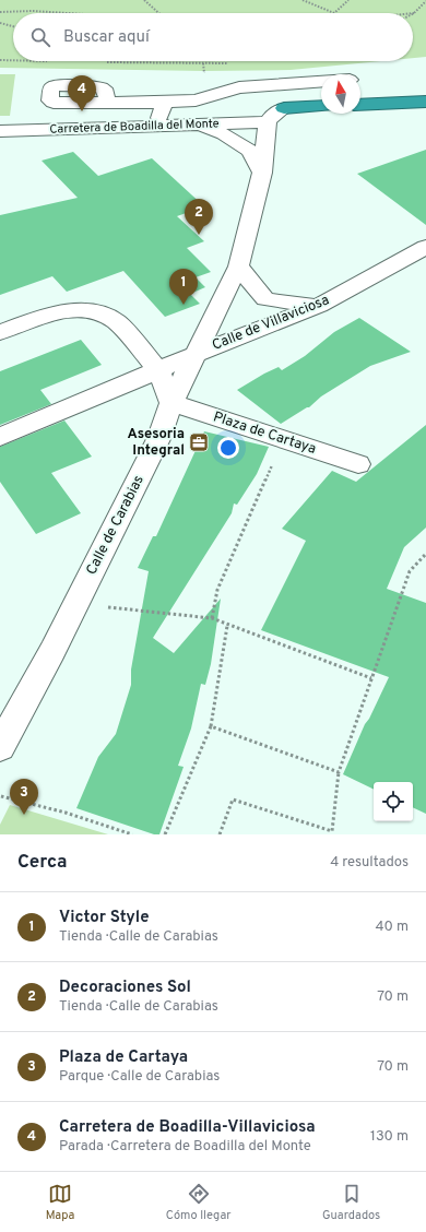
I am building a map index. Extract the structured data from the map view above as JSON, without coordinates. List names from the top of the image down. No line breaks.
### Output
{"streets":{"street":["Carretera de Boadilla del Monte","Calle de Villaviciosa","Plaza de Cartaya","Calle de Carabias"]},"crossings":[["Carretera de Boadilla del Monte","Calle de Carabias"],["Calle de Villaviciosa","Calle de Carabias"],["Plaza de Cartaya","Calle de Carabias"]],"places":{"office":["Asesoria Integral"]},"north":"top","page":{"search":"Buscar aquí","pins":["4","2","1","3"],"heading":["Cerca","4 resultados"],"list":[{"mark":"1","name":"Victor Style","note":"Tienda · Calle de Carabias","value":"40 m"},{"mark":"2","name":"Decoraciones Sol","note":"Tienda · Calle de Carabias","value":"70 m"},{"mark":"3","name":"Plaza de Cartaya","note":"Parque · Calle de Carabias","value":"70 m"},{"mark":"4","name":"Carretera de Boadilla-Villaviciosa","note":"Parada · Carretera de Boadilla del Monte","value":"130 m"}],"nav":["Mapa","Cómo llegar","Guardados"]}}
